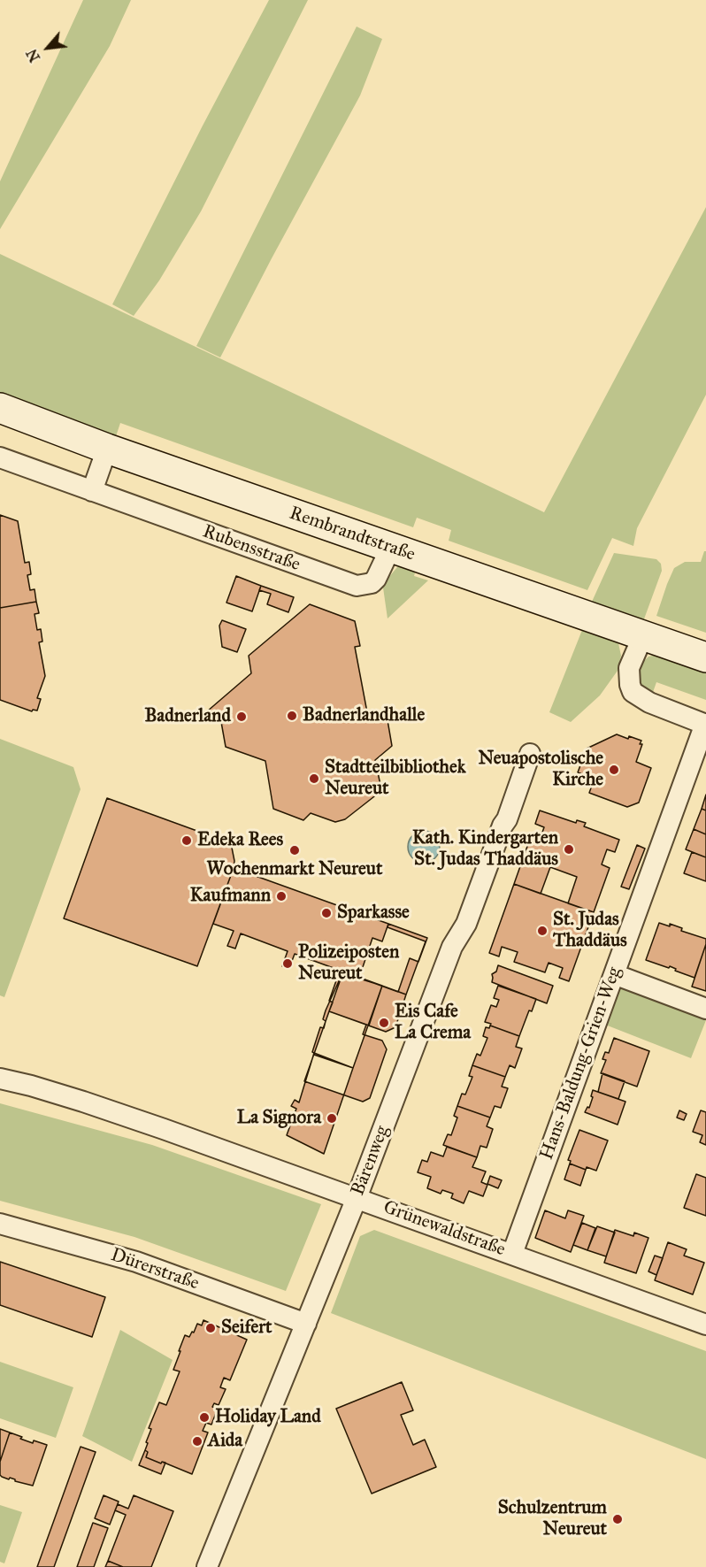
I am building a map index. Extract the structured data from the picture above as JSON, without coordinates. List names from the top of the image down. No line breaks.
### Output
{"streets":{"street":["Rembrandtstraße","Rubensstraße","Hans-Baldung-Grien-Weg","Bärenweg","Grünewaldstraße","Dürerstraße"]},"crossings":[["Rembrandtstraße","Rubensstraße"],["Hans-Baldung-Grien-Weg","Grünewaldstraße"],["Bärenweg","Grünewaldstraße"],["Bärenweg","Dürerstraße"]],"places":["Badnerlandhalle","Badnerland","Neuapostolische Kirche","Stadtteilbibliothek Neureut","Edeka Rees","Kath. Kindergarten St. Judas Thaddäus","Wochenmarkt Neureut","Kaufmann","Sparkasse","St. Judas Thaddäus","Polizeiposten Neureut","Eis Cafe La Crema","La Signora","Seifert","Holiday Land","Aida","Schulzentrum Neureut"],"north":"bottom left"}
